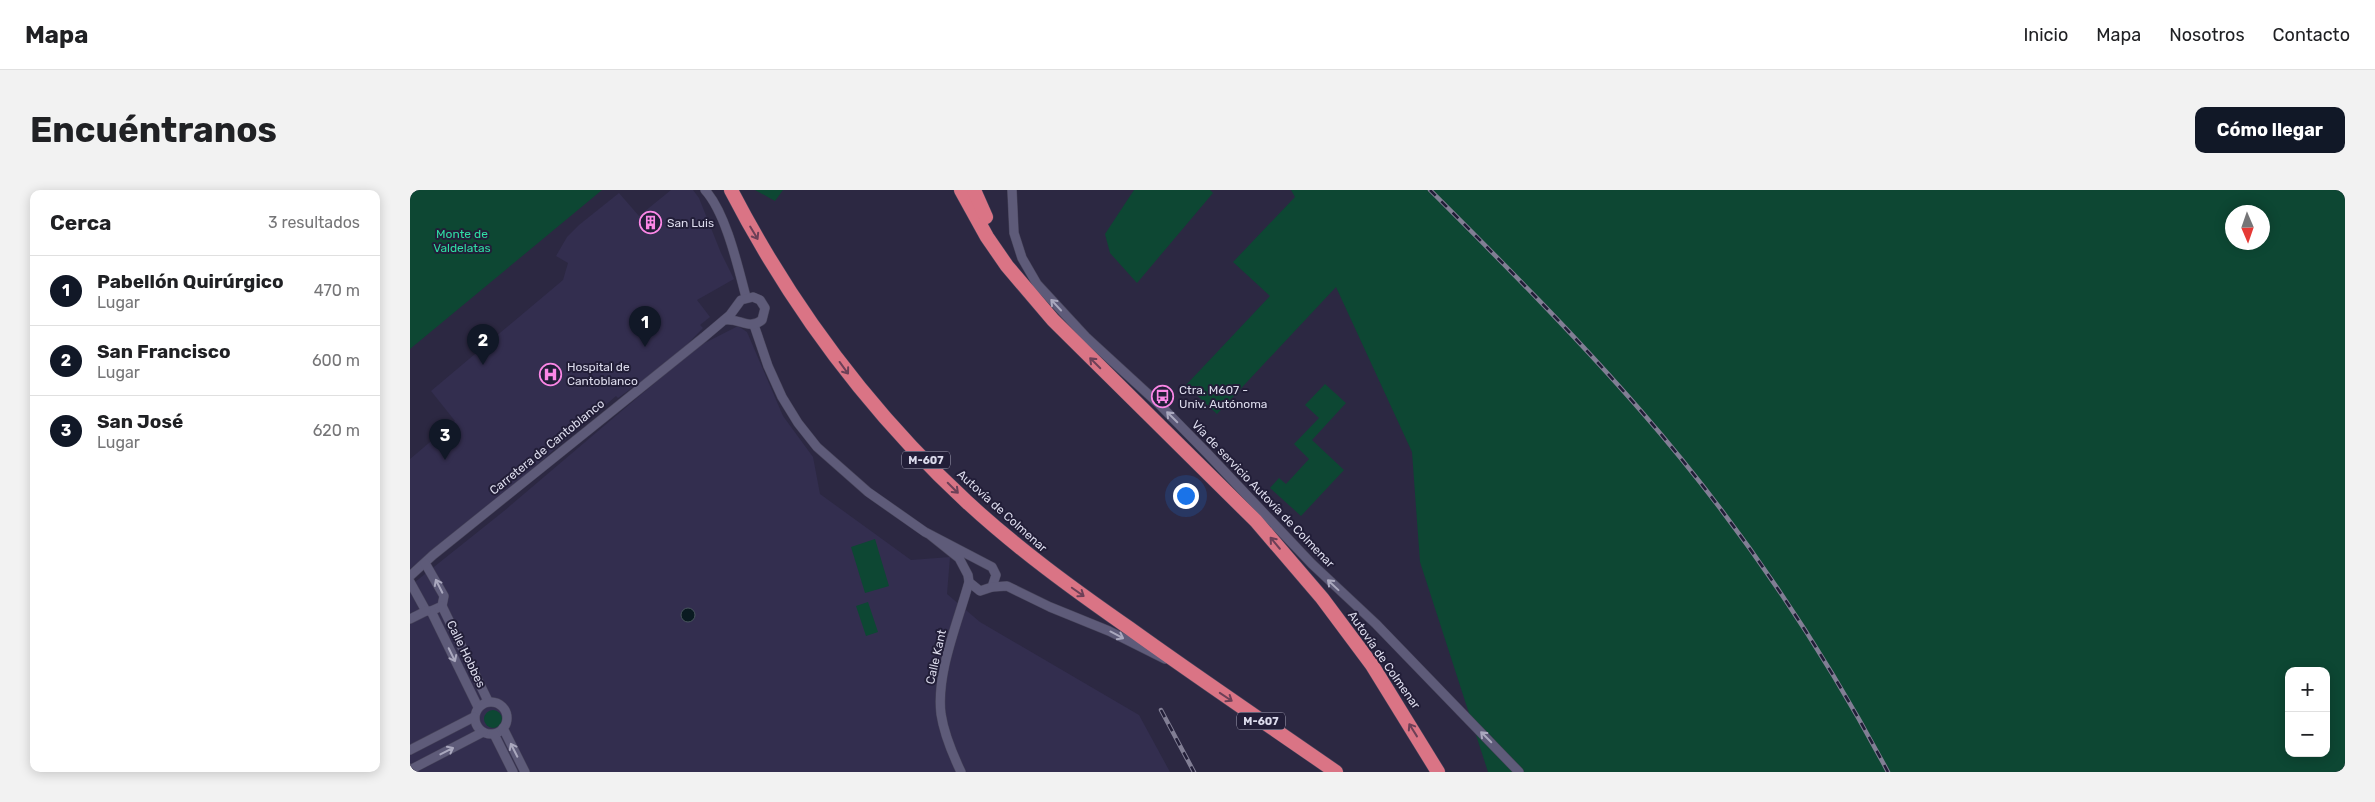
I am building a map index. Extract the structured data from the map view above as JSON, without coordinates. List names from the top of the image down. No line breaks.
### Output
{"streets":{"highway":["M-607","Autovía de Colmenar"],"street":["Carretera de Cantoblanco","Vía de servicio Autovía de Colmenar","Calle Hobbes","Calle Kant"]},"crossings":[["Carretera de Cantoblanco","Calle Hobbes"]],"one_way":["Vía de servicio Autovía de Colmenar"],"parks":["Monte de Valdelatas"],"places":{"building":["San Luis"],"hospital":["Hospital de Cantoblanco"],"bus stop":["Ctra. M607 - Univ. Autónoma"]},"north":"bottom","page":{"header":"Mapa","nav":["Inicio","Mapa","Nosotros","Contacto"],"buttons":"Cómo llegar","title":"Encuéntranos","heading":["Cerca","3 resultados"],"list":[{"mark":"1","name":"Pabellón Quirúrgico","note":"Lugar","value":"470 m"},{"mark":"2","name":"San Francisco","note":"Lugar","value":"600 m"},{"mark":"3","name":"San José","note":"Lugar","value":"620 m"}],"pins":["1","2","3"],"map_buttons":["+","−"]}}
